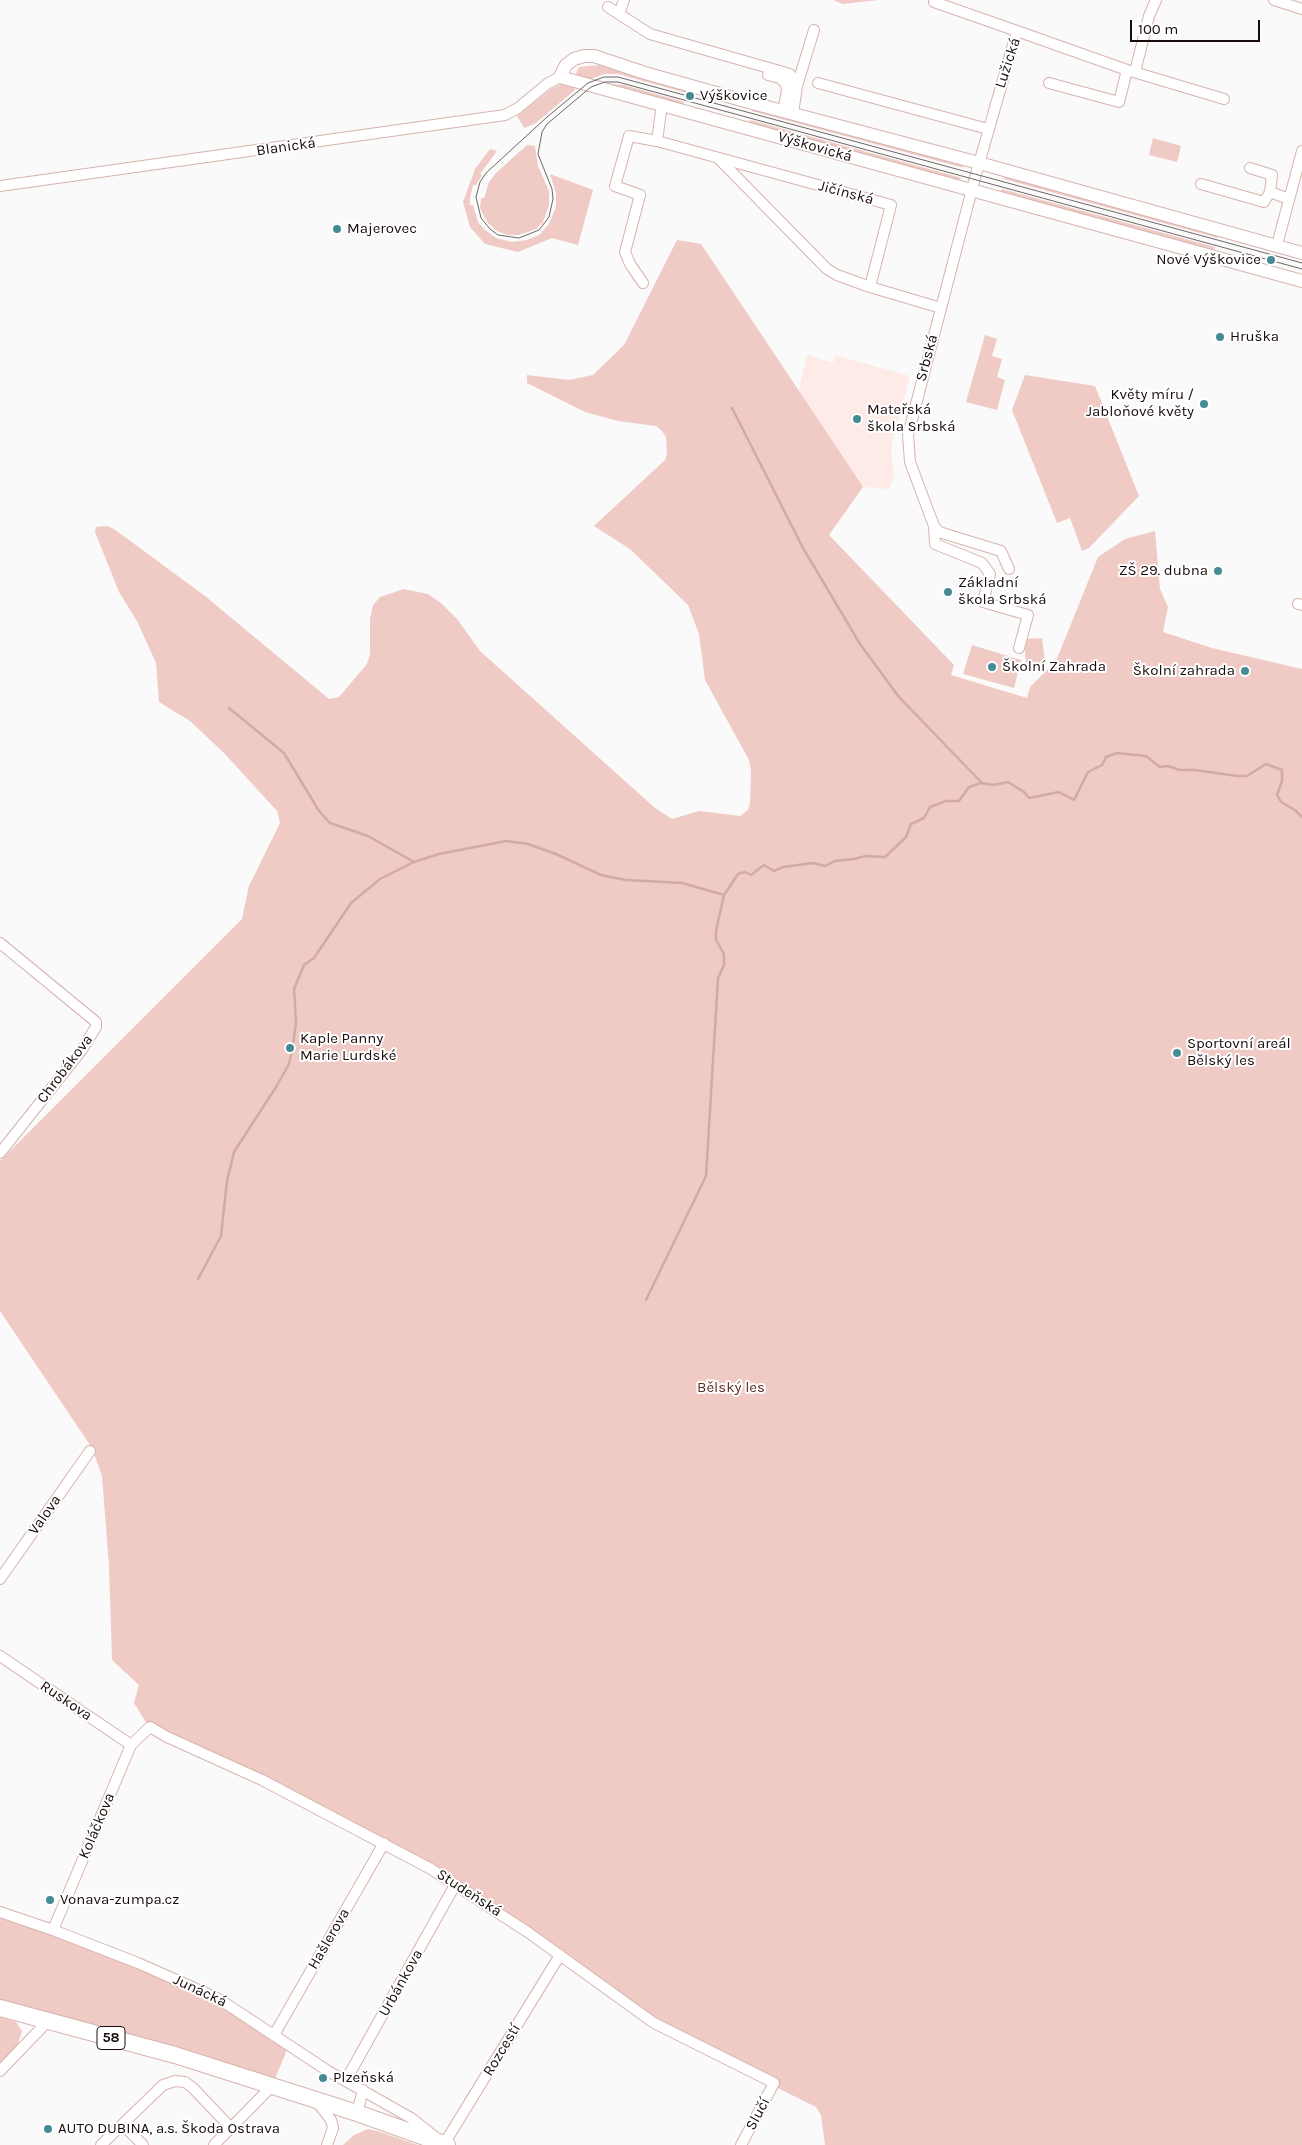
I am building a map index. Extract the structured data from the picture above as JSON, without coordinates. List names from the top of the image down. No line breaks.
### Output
{"streets":{"main road":["58"],"street":["Lužická","Blanická","Výškovická","Jičínská","Srbská","Chrobákova","Valova","Ruskova","Koláčkova","Studeňská","Hašlerova","Urbánkova","Junácká","Rozcestí","Slučí"]},"crossings":[["Lužická","Výškovická"],["Lužická","Srbská"],["Blanická","Výškovická"],["Výškovická","Srbská"],["Jičínská","Srbská"],["Ruskova","Koláčkova"],["Koláčkova","Studeňská"],["Koláčkova","Junácká"],["Studeňská","Hašlerova"],["Studeňská","Urbánkova"],["Studeňská","Rozcestí"],["Studeňská","Slučí"],["Hašlerova","Junácká"],["Urbánkova","Junácká"],["Junácká","58"],["Junácká","Rozcestí"],["58","Rozcestí"]],"parks":["Bělský les"],"places":["Výškovice","Majerovec","Nové Výškovice","Hruška","Květy míru / Jabloňové květy","Mateřská škola Srbská","ZŠ 29. dubna","Základní škola Srbská","Školní Zahrada","Školní zahrada","Kaple Panny Marie Lurdské","Sportovní areál Bělský les","Vonava-zumpa.cz","Plzeňská","AUTO DUBINA, a.s. Škoda Ostrava"],"scale_bar":"100 m"}
